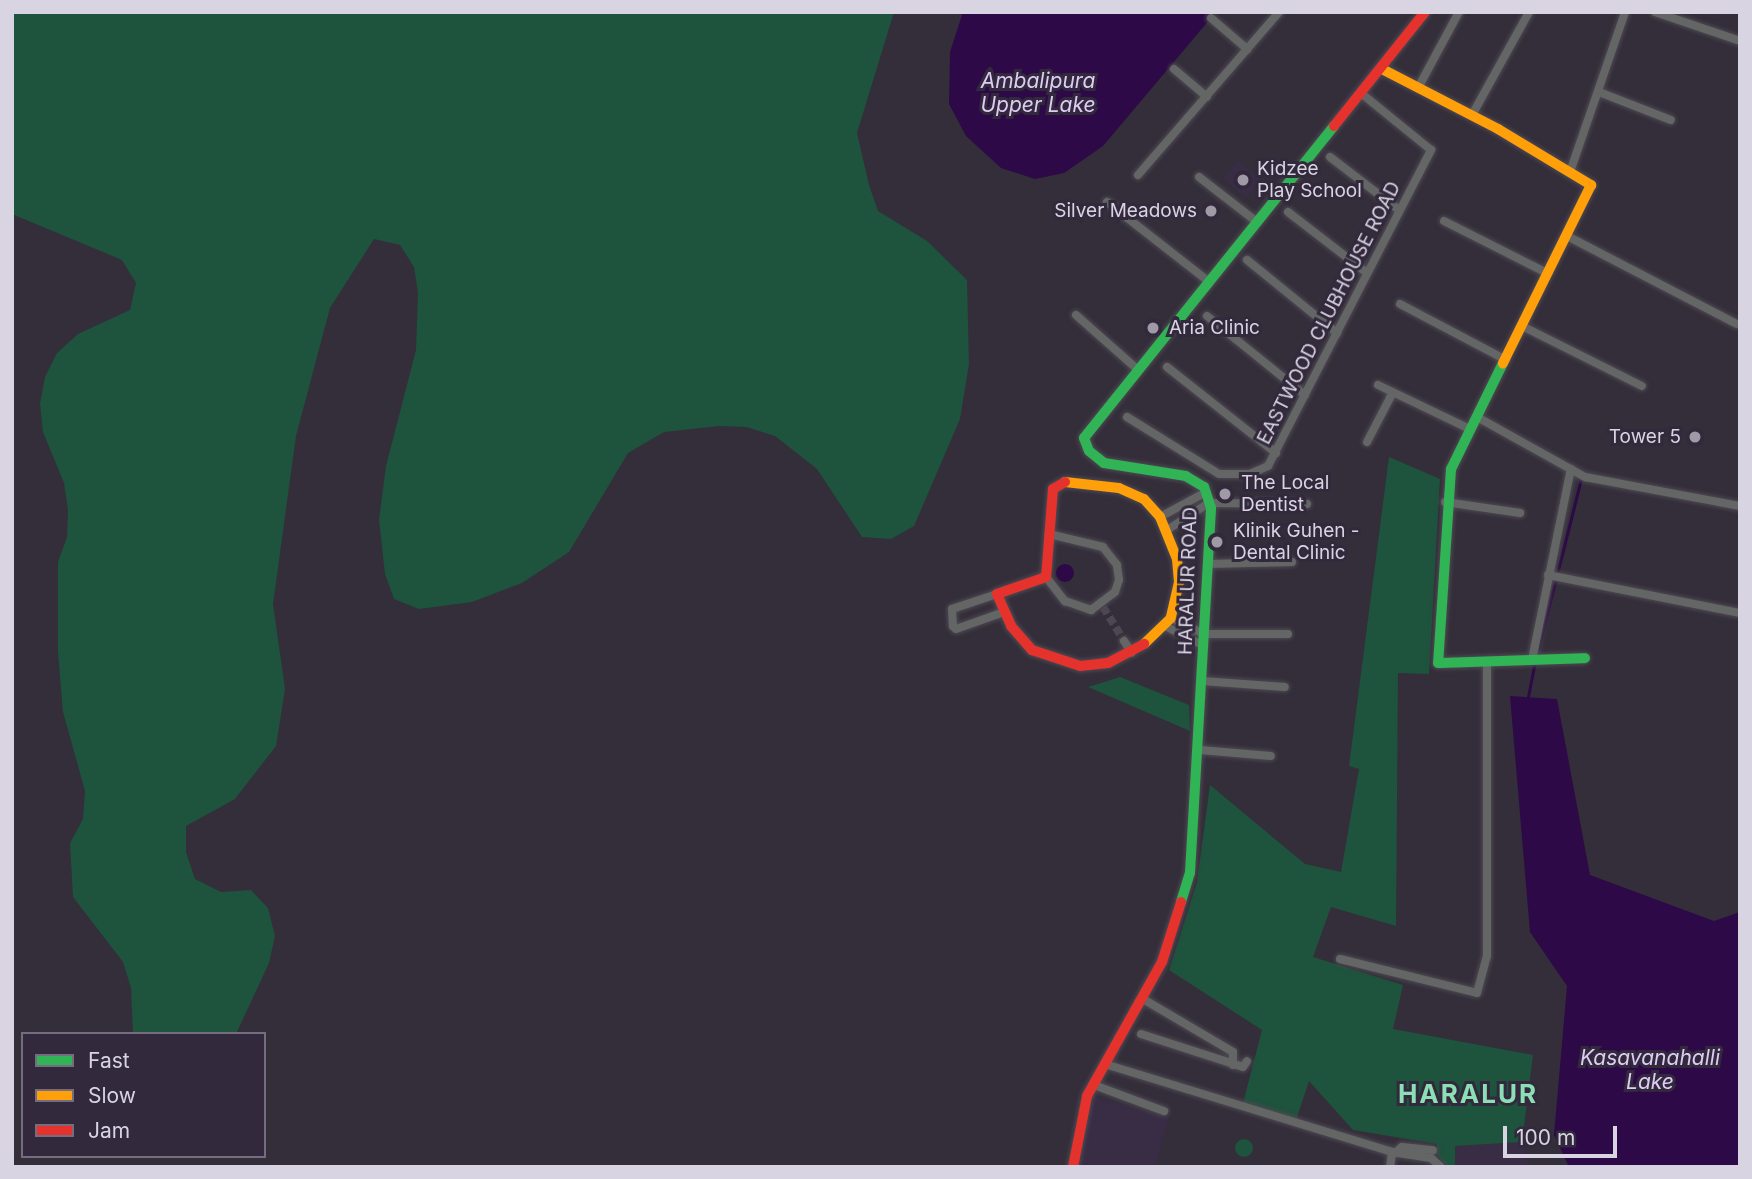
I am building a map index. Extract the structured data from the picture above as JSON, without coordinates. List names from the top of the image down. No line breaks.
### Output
{"streets":{"street":["EASTWOOD CLUBHOUSE ROAD","HARALUR ROAD"]},"crossings":[["EASTWOOD CLUBHOUSE ROAD","HARALUR ROAD"]],"districts":["HARALUR"],"water":["Ambalipura Upper Lake","Kasavanahalli Lake"],"places":["Kidzee Play School","Silver Meadows","Aria Clinic","Tower 5","The Local Dentist","Klinik Guhen - Dental Clinic"],"legend":["Fast","Slow","Jam"],"scale_bar":"100 m"}
